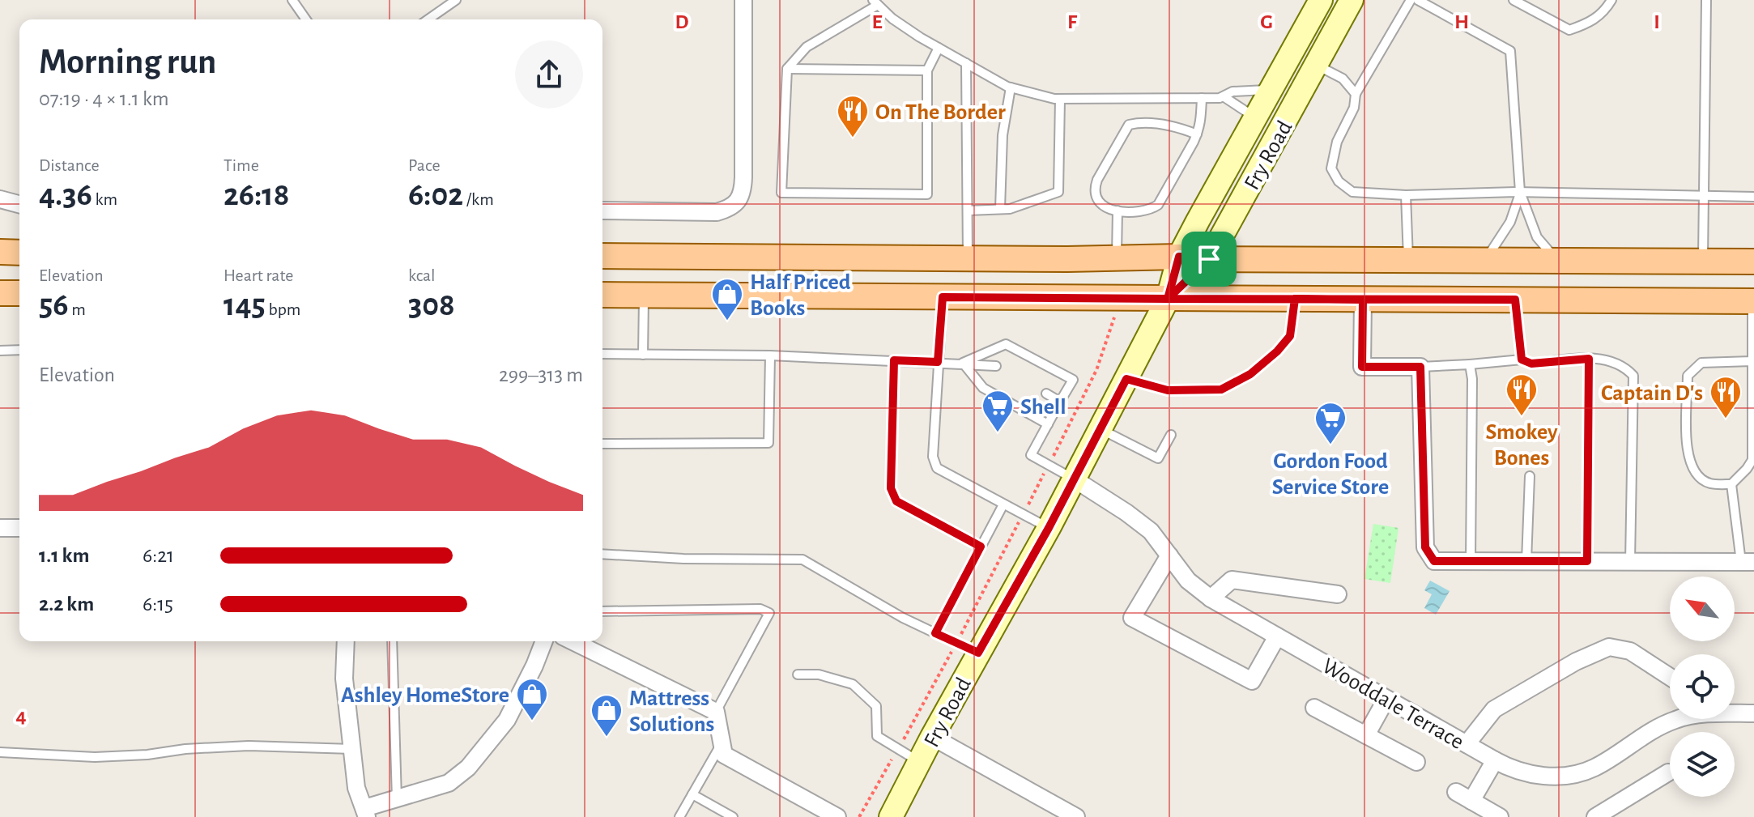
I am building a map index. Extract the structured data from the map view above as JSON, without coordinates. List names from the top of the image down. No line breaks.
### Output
{"streets":{"street":["Fry Road","Wooddale Terrace"]},"crossings":[["Fry Road","Wooddale Terrace"]],"places":{"restaurant":["On The Border","Smokey Bones","Captain D's"],"shop":["Half Priced Books","Ashley HomeStore","Mattress Solutions"],"supermarket":["Shell","Gordon Food Service Store"]},"north":"top left","page":{"heading":["Morning run","07:19 · 4 × 1.1 km"],"stats":[["Distance","4.36 km"],["Time","26:18"],["Pace","6:02 /km"],["Elevation","56 m"],["Heart rate","145 bpm"],["kcal","308"]],"chart":["Elevation","299–313 m"],"list":[{"name":"1.1 km","note":"6:21"},{"name":"2.2 km","note":"6:15"}]},"grid":{"columns":["D","E","F","G","H","I"],"rows":["4"]}}
